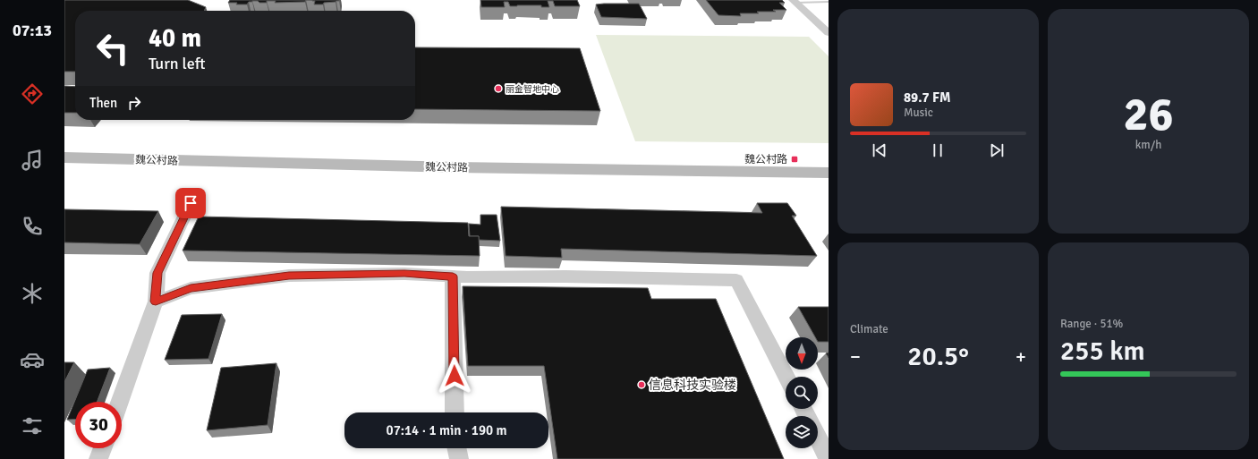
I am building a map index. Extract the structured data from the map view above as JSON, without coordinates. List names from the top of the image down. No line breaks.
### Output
{"streets":{"street":["魏公村路"]},"places":{"other":["丽金智地中心","信息科技实验楼"],"transit":["魏公村路"]},"north":"bottom","page":{"tabs":"07:13","tile":[["26","km/h"],"Climate",["Range · 51%","255 km"]],"turn":["40 m","Turn left"],"song":["89.7 FM","Music"],"then":"Then","heat":["−","20.5°","+"],"limit":"30","trip":"07:14 · 1 min · 190 m"}}
